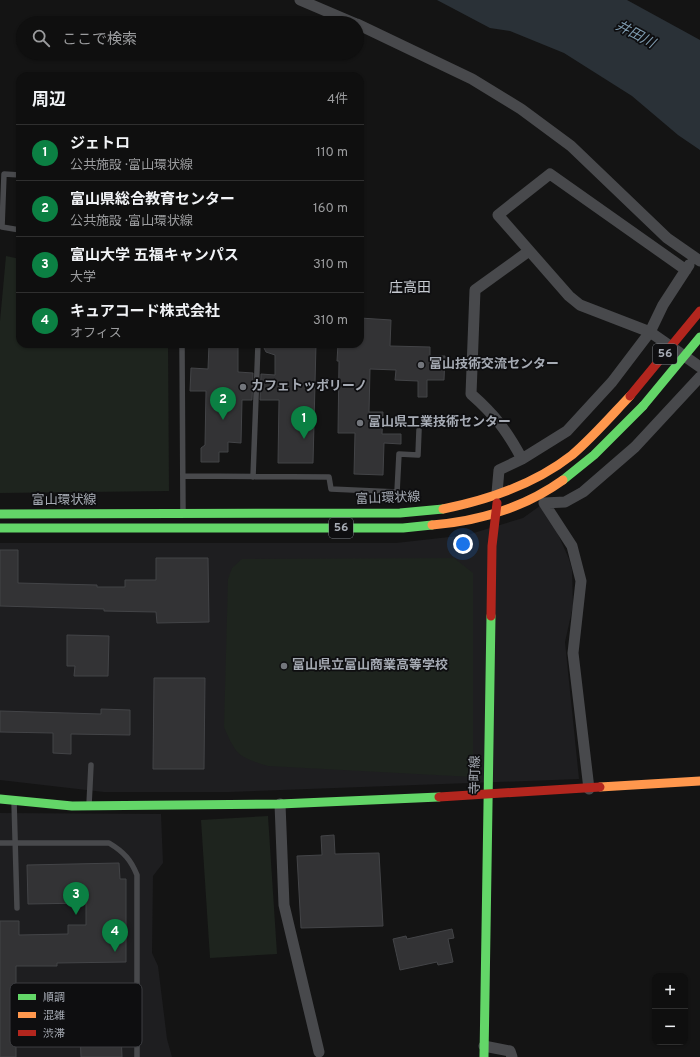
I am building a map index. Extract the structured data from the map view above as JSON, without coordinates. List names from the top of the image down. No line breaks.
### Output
{"streets":{"main road":["56","富山環状線","寺町線"]},"crossings":[["富山環状線","寺町線"]],"districts":["庄高田"],"water":["井田川"],"places":["富山技術交流センター","カフェトッポリーノ","富山県工業技術センター","富山県立富山商業高等学校"],"legend":["順調","混雑","渋滞"],"page":{"search":"ここで検索","heading":["周辺","4件"],"list":[{"mark":"1","name":"ジェトロ","note":"公共施設 · 富山環状線","value":"110 m"},{"mark":"2","name":"富山県総合教育センター","note":"公共施設 · 富山環状線","value":"160 m"},{"mark":"3","name":"富山大学 五福キャンパス","note":"大学","value":"310 m"},{"mark":"4","name":"キュアコード株式会社","note":"オフィス","value":"310 m"}],"pins":["2","1","3","4"],"map_buttons":["+","−"]}}
